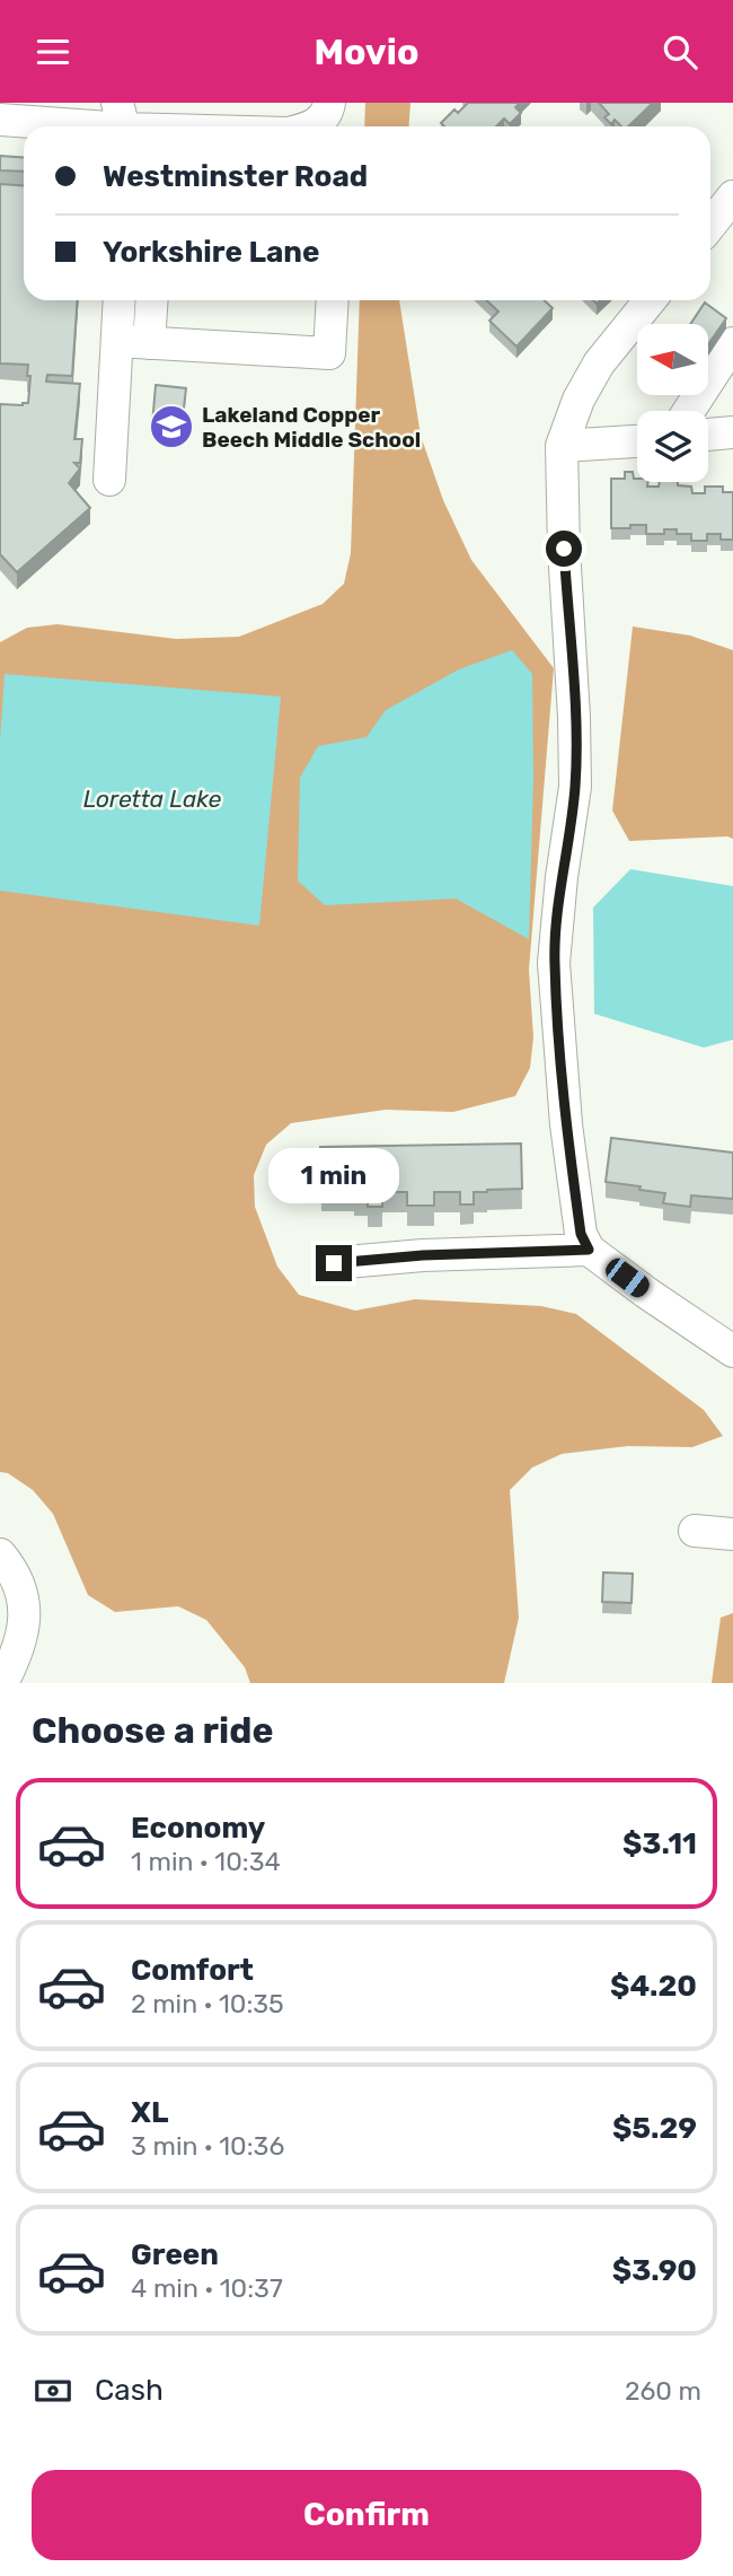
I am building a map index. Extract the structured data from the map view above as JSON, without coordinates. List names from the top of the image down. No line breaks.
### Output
{"water":["Loretta Lake"],"places":{"school or university":["Lakeland Copper Beech Middle School"]},"north":"left","page":{"header":"Movio","banner":["Westminster Road","Yorkshire Lane"],"bubble":"1 min","heading":"Choose a ride","list":[{"name":"Economy","note":"1 min · 10:34","value":"$3.11"},{"name":"Comfort","note":"2 min · 10:35","value":"$4.20"},{"name":"XL","note":"3 min · 10:36","value":"$5.29"},{"name":"Green","note":"4 min · 10:37","value":"$3.90"}],"pay":["Cash","260 m"],"buttons":"Confirm"}}
